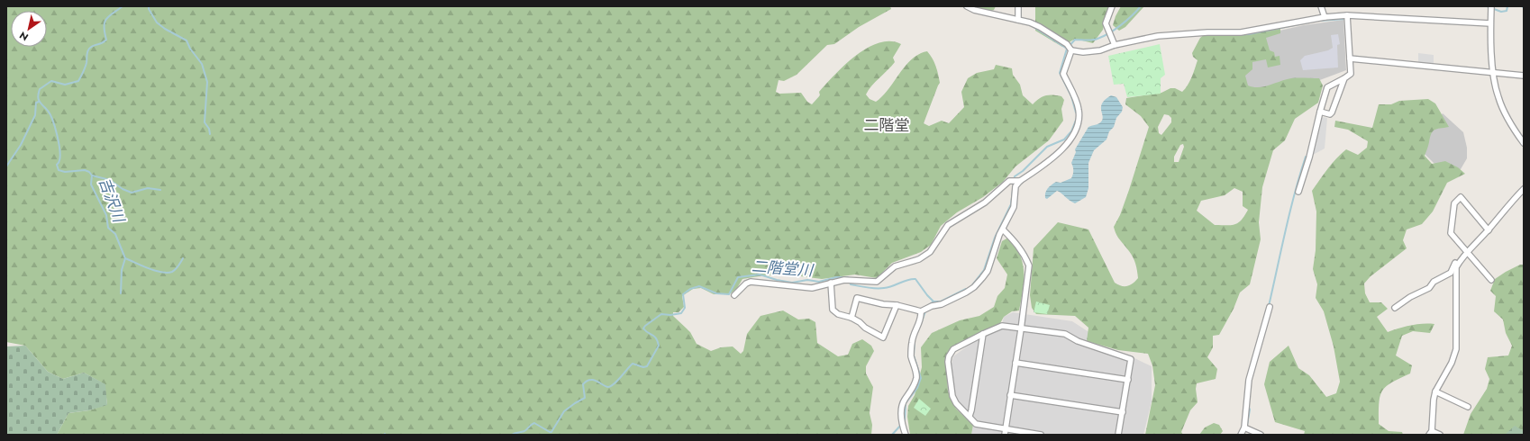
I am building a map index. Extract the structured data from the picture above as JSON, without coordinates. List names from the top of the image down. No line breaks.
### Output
{"districts":["二階堂"],"water":["吉沢川","二階堂川"],"north":"bottom left"}
